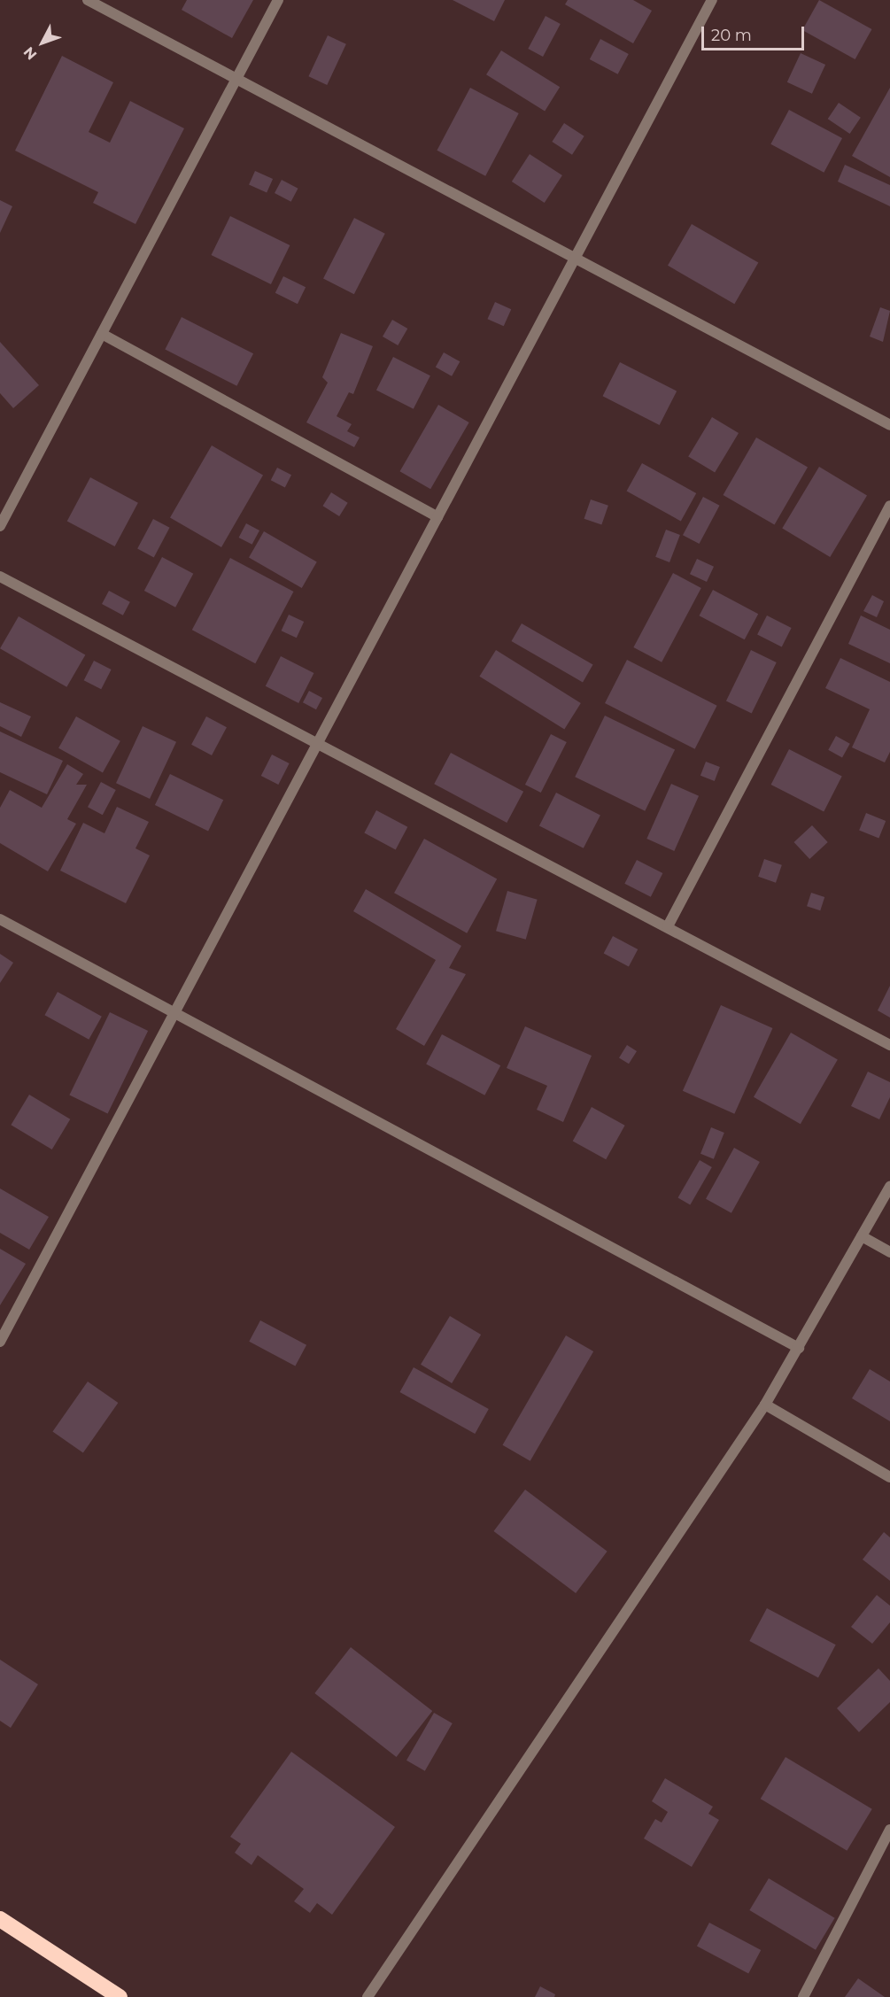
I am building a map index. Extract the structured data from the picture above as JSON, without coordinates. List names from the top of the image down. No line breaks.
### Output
{"scale_bar":"20 m","north":"bottom left"}
